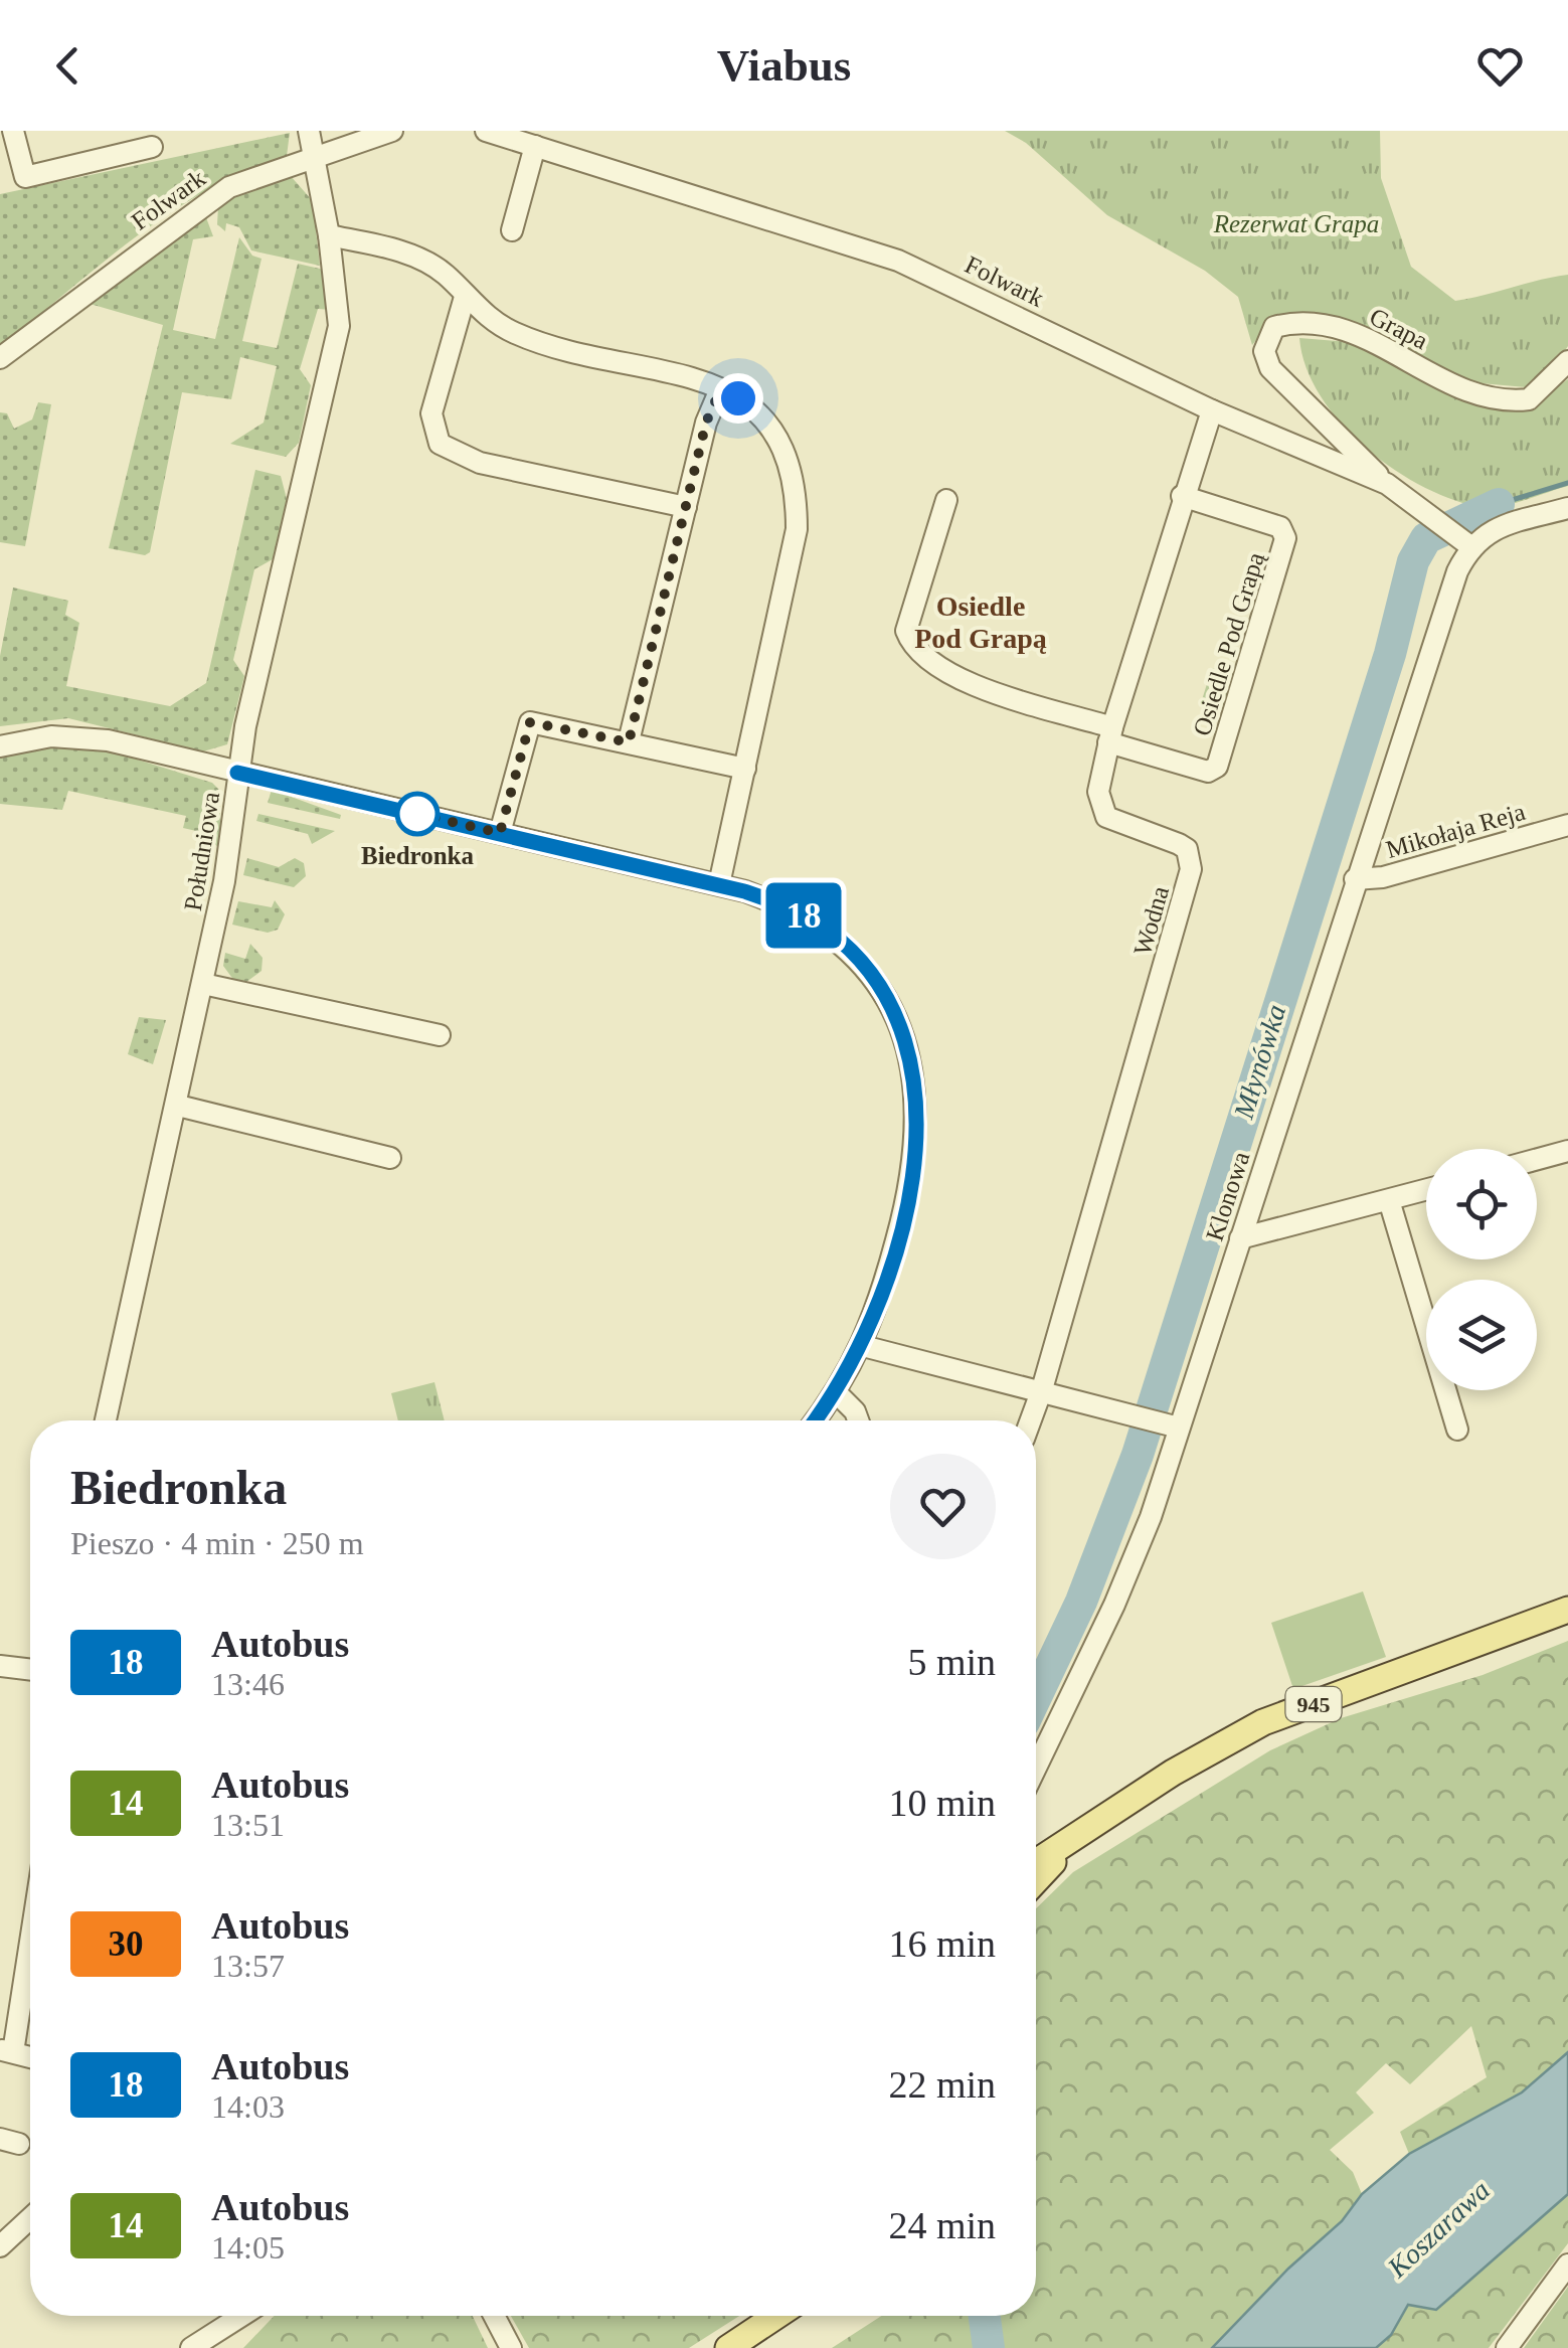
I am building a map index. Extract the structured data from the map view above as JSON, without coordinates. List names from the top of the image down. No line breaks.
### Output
{"streets":{"main road":["945"],"street":["Folwark","Grapa","Osiedle Pod Grapą","Mikołaja Reja","Południowa","Wodna","Klonowa"]},"crossings":[["Folwark","Grapa"],["Folwark","Południowa"],["Folwark","Wodna"],["Folwark","Klonowa"],["Osiedle Pod Grapą","Wodna"],["Mikołaja Reja","Klonowa"]],"districts":["Osiedle Pod Grapą"],"water":["Młynówka","Koszarawa"],"parks":["Rezerwat Grapa"],"places":["Biedronka"],"lines":["bus line 18"],"page":{"header":"Viabus","on_map":"18","heading":["Biedronka","Pieszo · 4 min · 250 m"],"list":[{"mark":"18","name":"Autobus","note":"13:46","value":"5 min"},{"mark":"14","name":"Autobus","note":"13:51","value":"10 min"},{"mark":"30","name":"Autobus","note":"13:57","value":"16 min"},{"mark":"18","name":"Autobus","note":"14:03","value":"22 min"},{"mark":"14","name":"Autobus","note":"14:05","value":"24 min"}]}}
